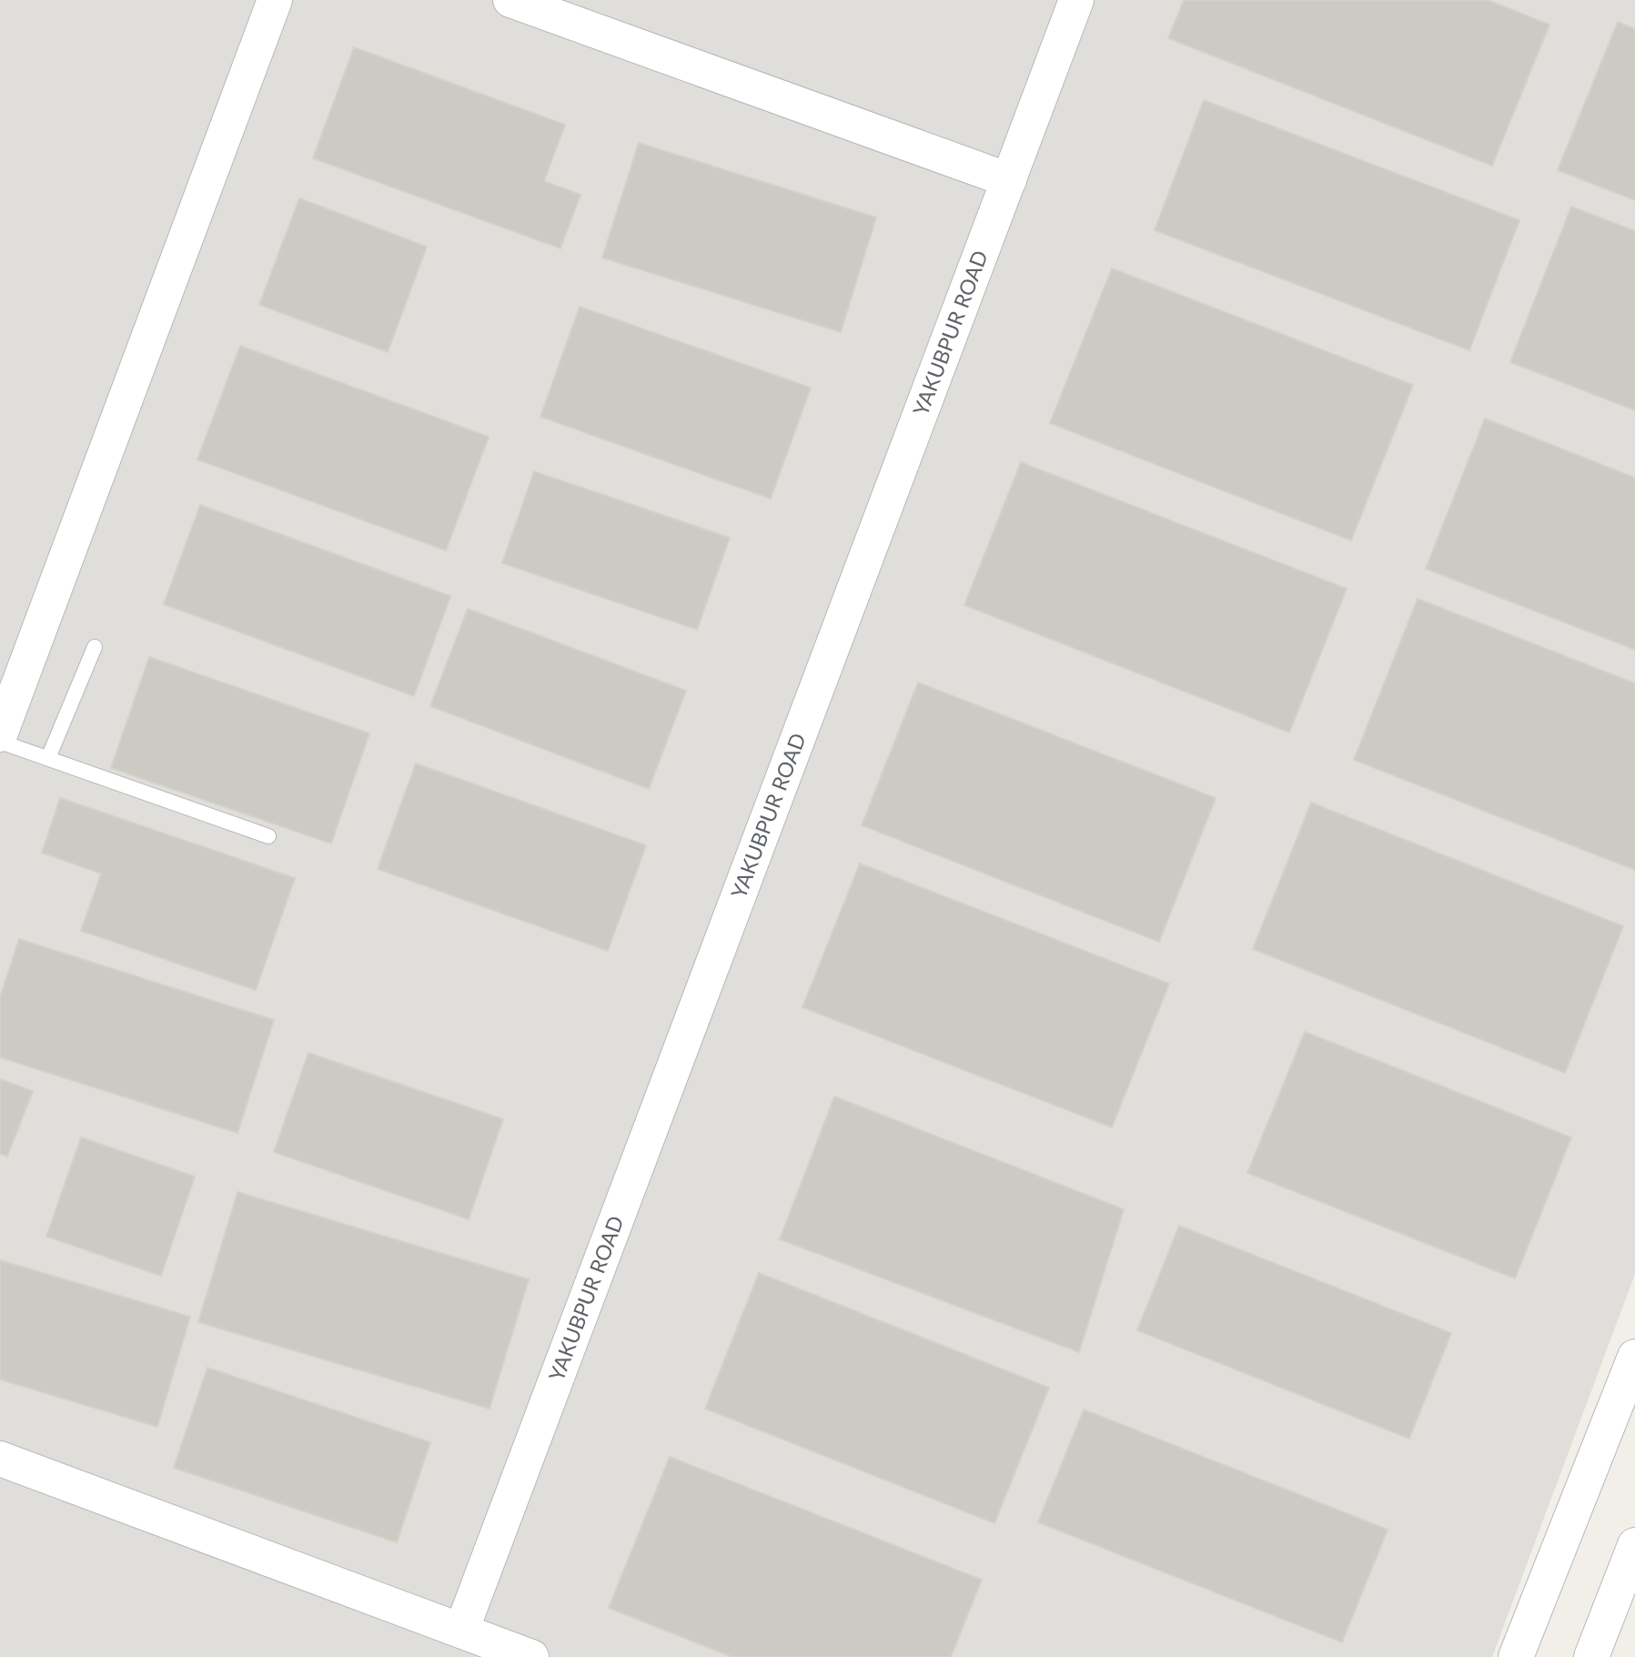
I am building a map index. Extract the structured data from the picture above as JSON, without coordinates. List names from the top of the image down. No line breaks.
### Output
{"streets":{"street":["YAKUBPUR ROAD"]}}
